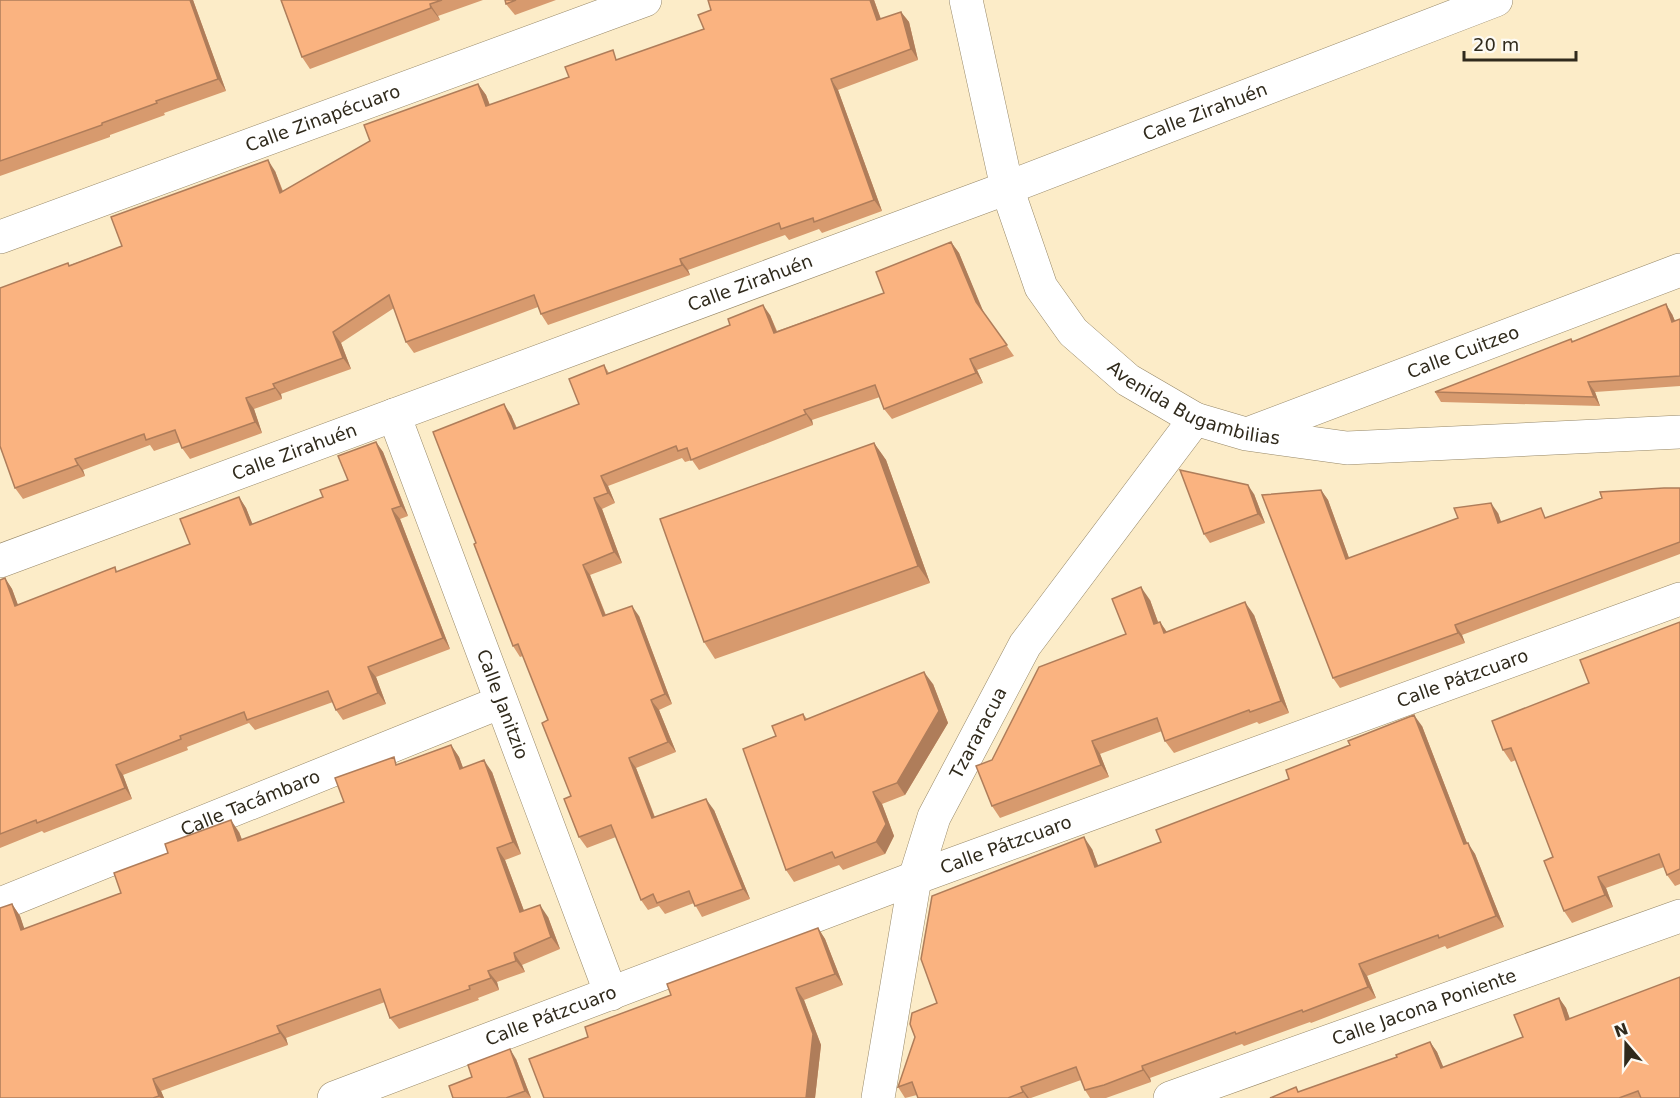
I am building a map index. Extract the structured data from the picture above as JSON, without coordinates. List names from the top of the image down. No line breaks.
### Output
{"streets":{"street":["Calle Zirahuén","Calle Zinapécuaro","Calle Cuitzeo","Avenida Bugambilias","Calle Pátzcuaro","Calle Janitzio","Tzararacua","Calle Tacámbaro","Calle Jacona Poniente"]},"crossings":[["Calle Zirahuén","Avenida Bugambilias"],["Calle Zirahuén","Calle Janitzio"],["Calle Cuitzeo","Avenida Bugambilias"],["Avenida Bugambilias","Tzararacua"],["Calle Pátzcuaro","Calle Janitzio"],["Calle Pátzcuaro","Tzararacua"],["Calle Janitzio","Calle Tacámbaro"]],"scale_bar":"20 m","north":"top"}
